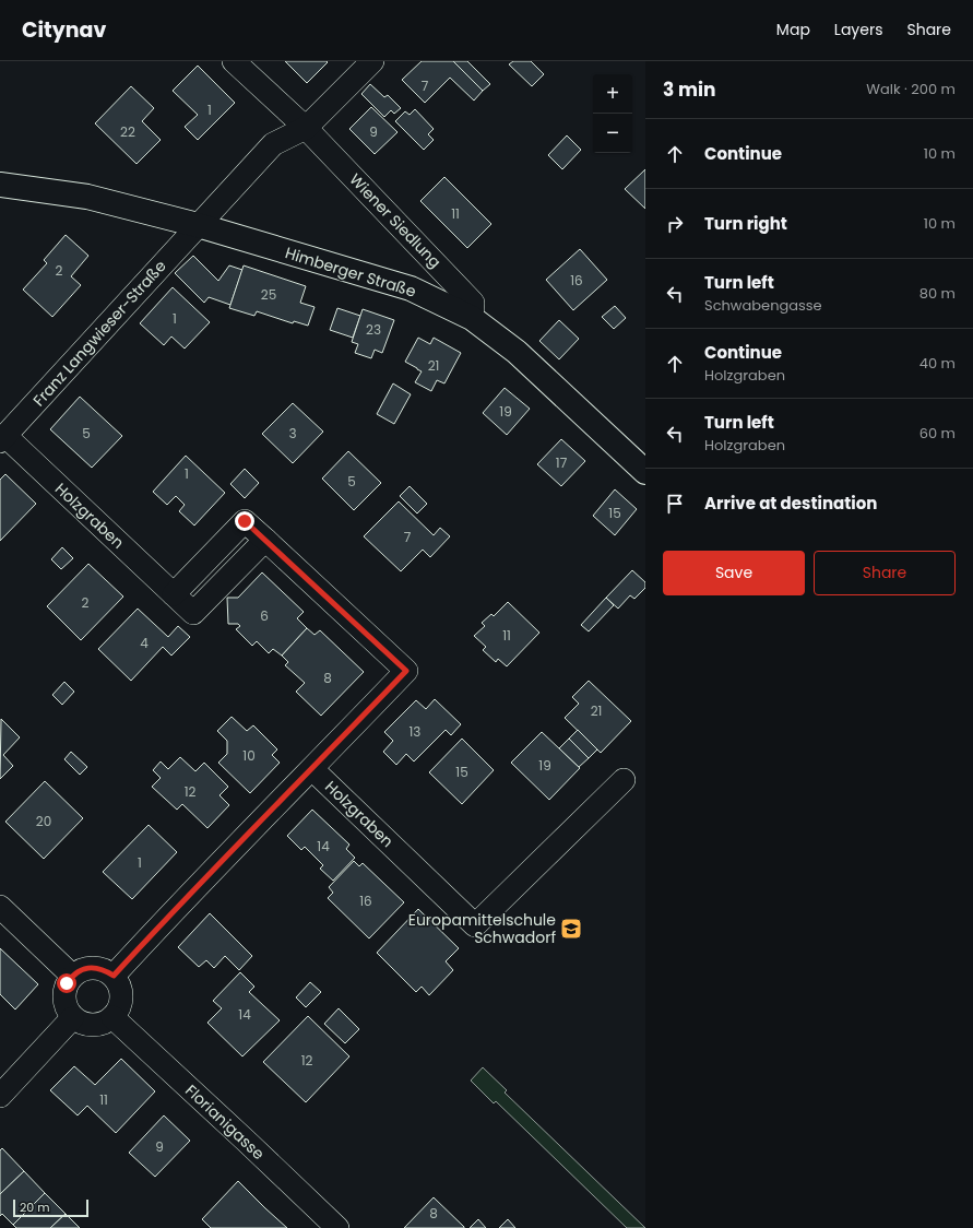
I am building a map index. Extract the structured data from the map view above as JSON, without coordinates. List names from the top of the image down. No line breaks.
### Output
{"streets":{"main road":["Himberger Straße"],"street":["Wiener Siedlung","Franz Langwieser-Straße","Holzgraben","Florianigasse"]},"crossings":[["Wiener Siedlung","Himberger Straße"],["Himberger Straße","Franz Langwieser-Straße"],["Franz Langwieser-Straße","Holzgraben"]],"places":{"school or university":["Europamittelschule Schwadorf"]},"house_numbers":["7","1","22","9","11","2","16","25","1","23","21","19","5","3","17","1","5","15","7","2","6","11","4","8","21","13","10","19","15","12","20","14","1","16","14","12","11","9","8"],"scale_bar":"20 m","page":{"header":"Citynav","nav":["Map","Layers","Share"],"heading":["3 min","Walk · 200 m"],"map_buttons":["+","−"],"list":[["Continue","10 m"],["Turn right","10 m"],["Turn left","Schwabengasse","80 m"],["Continue","Holzgraben","40 m"],["Turn left","Holzgraben","60 m"],"Arrive at destination"],"buttons":["Save","Share"],"scale":"20 m"}}
